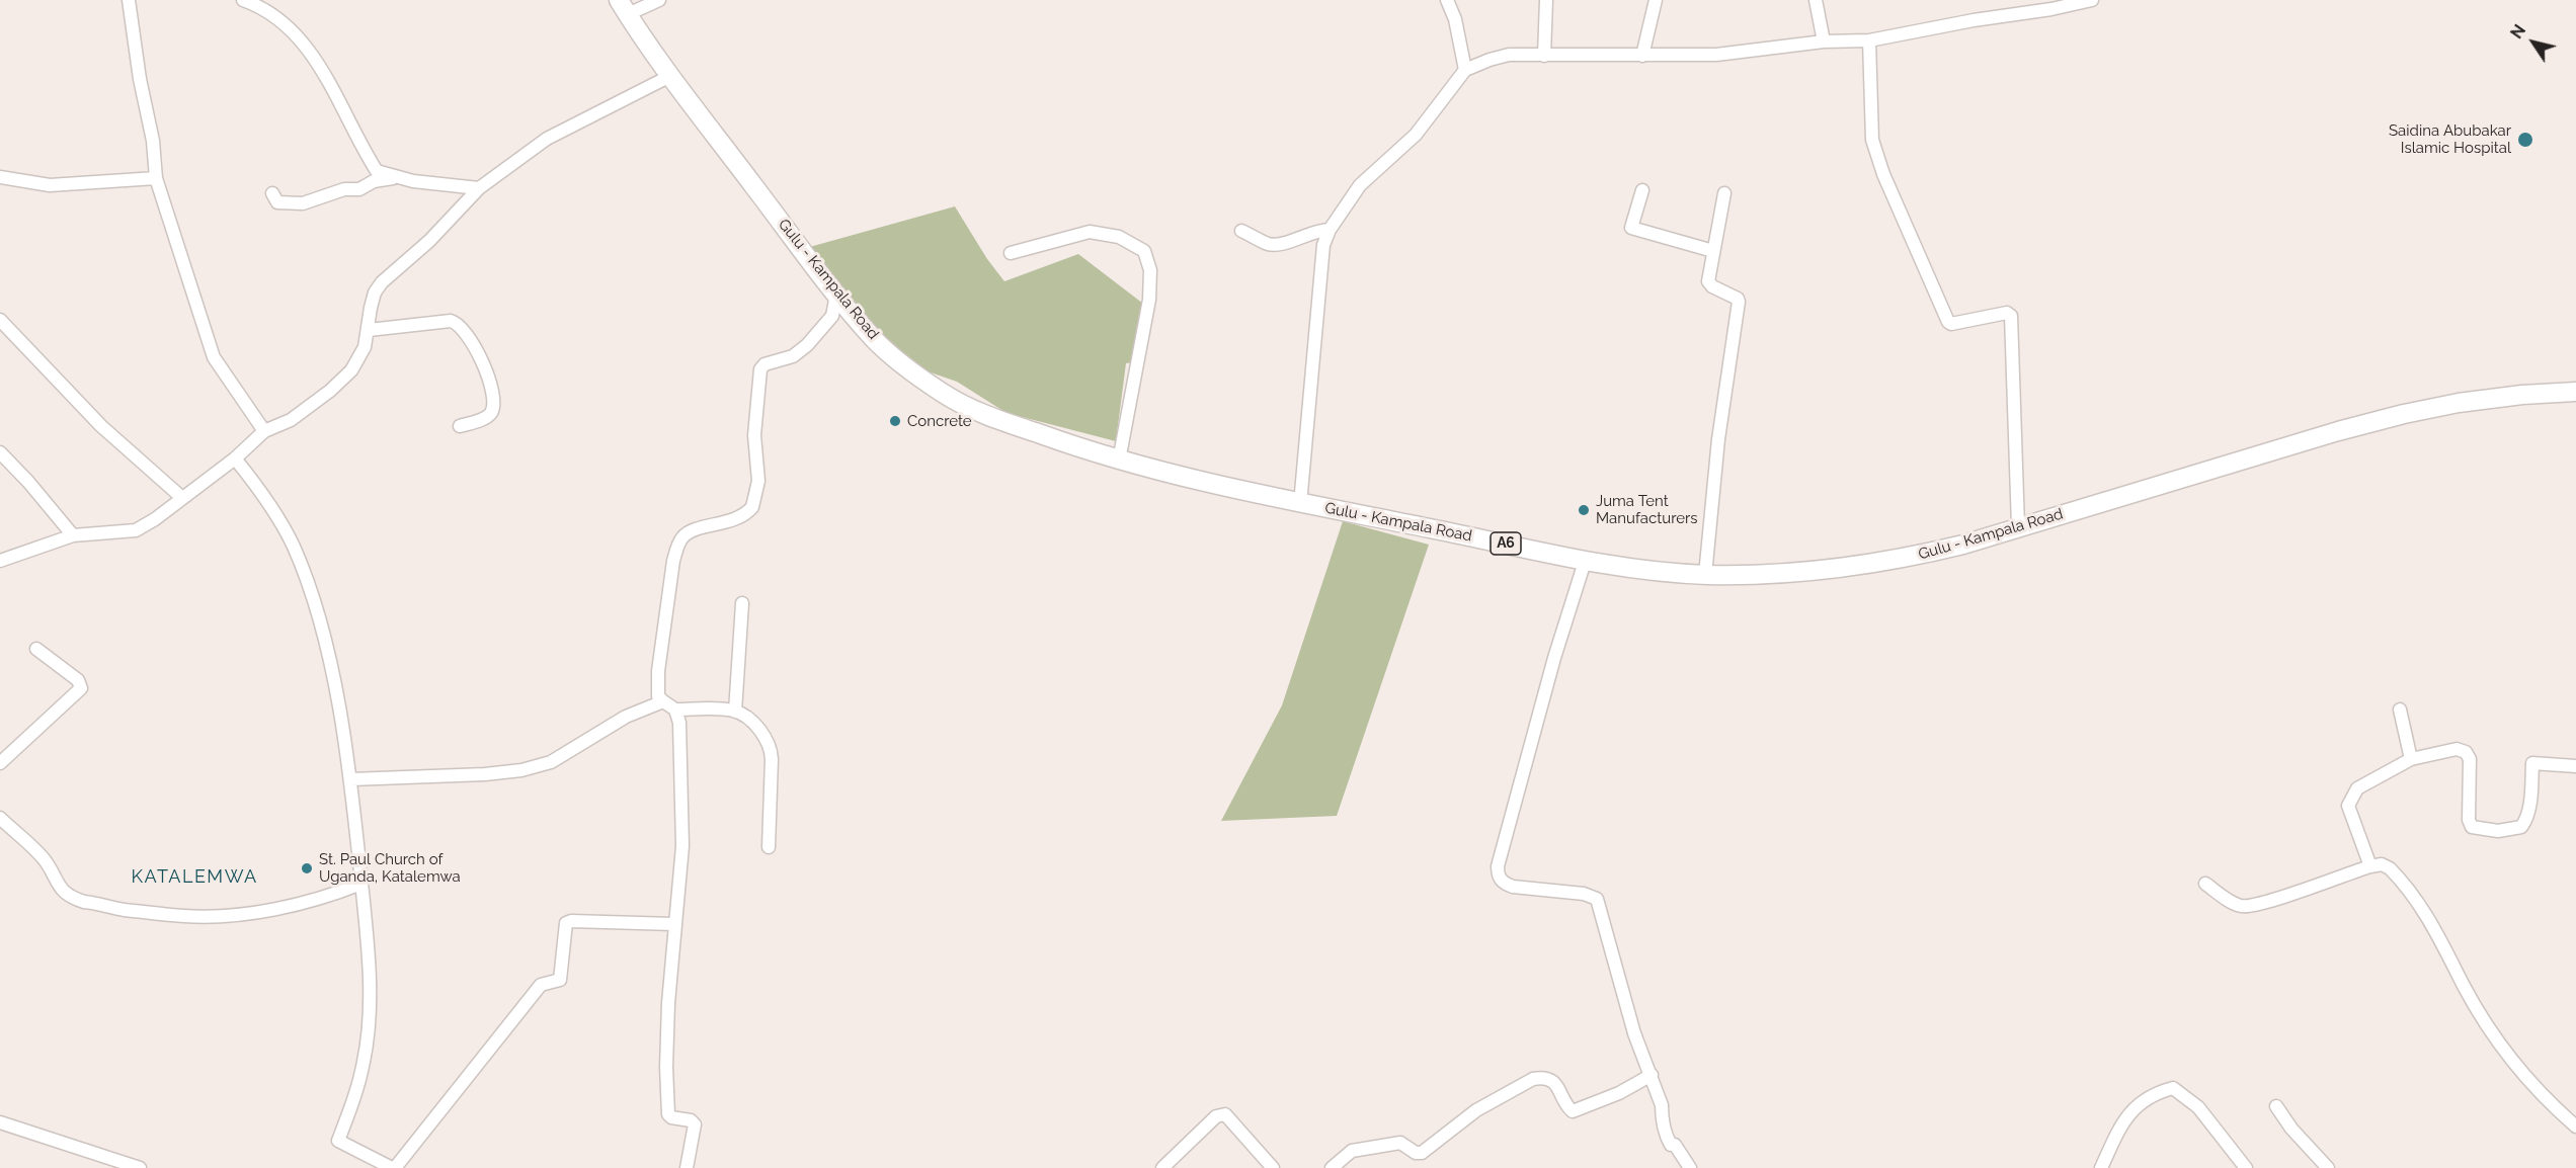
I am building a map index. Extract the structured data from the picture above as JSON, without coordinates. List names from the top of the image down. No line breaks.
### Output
{"streets":{"main road":["Gulu - Kampala Road","A6"]},"districts":["KATALEMWA"],"places":["Saidina Abubakar Islamic Hospital","Concrete","Juma Tent Manufacturers","St. Paul Church of Uganda, Katalemwa"],"north":"top left"}
